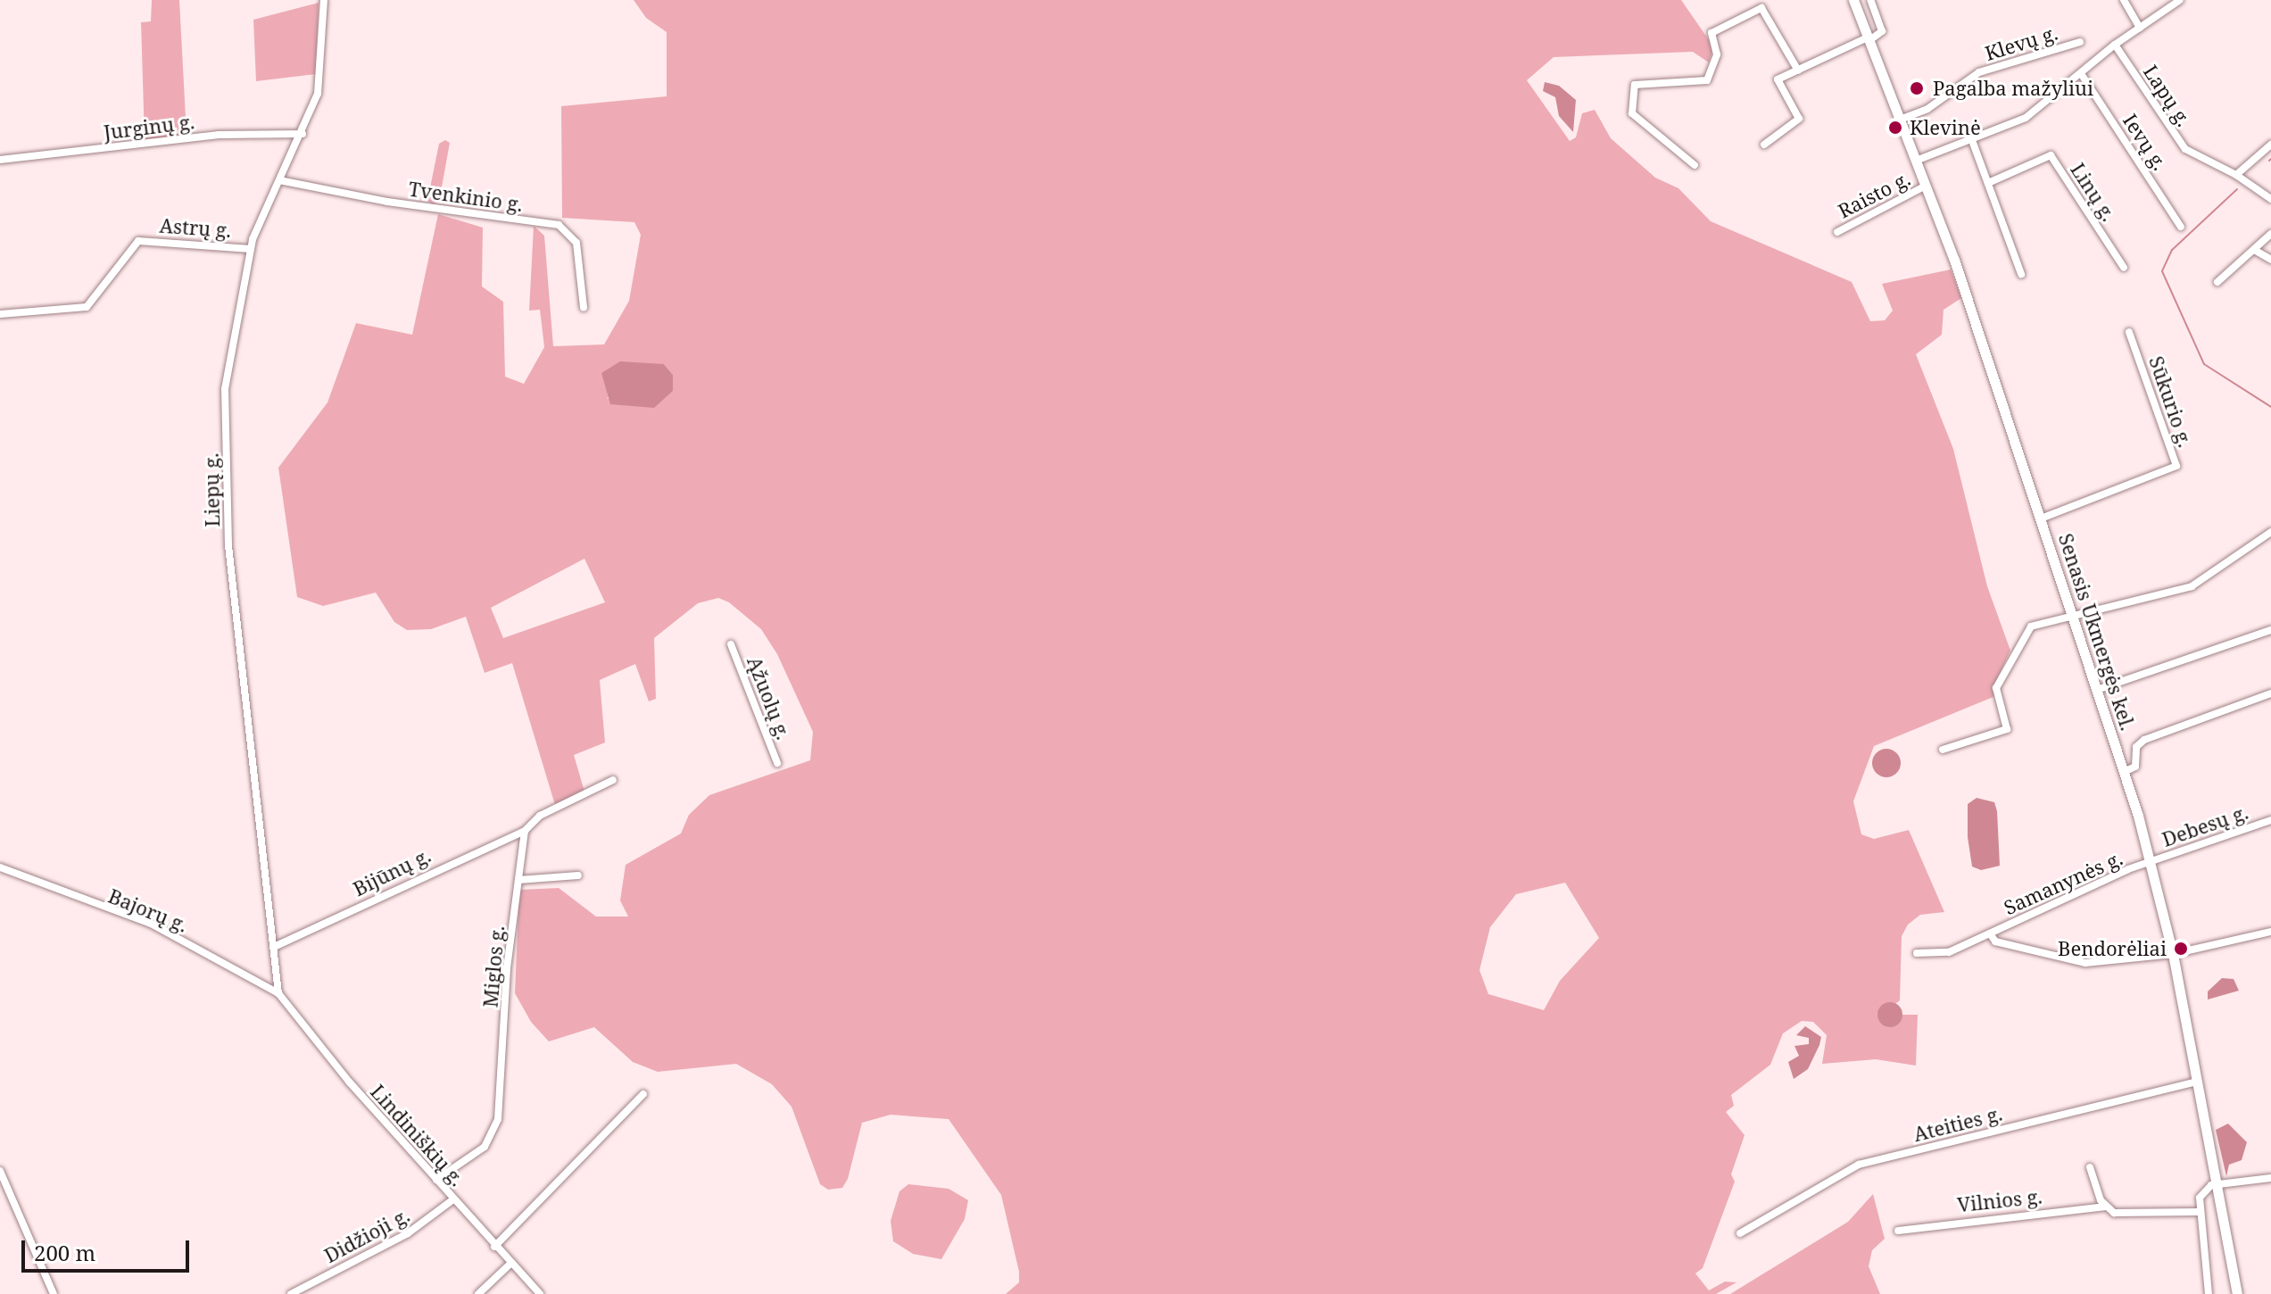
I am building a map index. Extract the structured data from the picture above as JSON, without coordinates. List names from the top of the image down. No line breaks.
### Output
{"streets":{"main road":["Senasis Ukmergės kel."],"street":["Klevų g.","Lapų g.","Jurginų g.","Ievų g.","Linų g.","Raisto g.","Tvenkinio g.","Astrų g.","Sūkurio g.","Liepų g.","Ąžuolų g.","Debesų g.","Bijūnų g.","Samanynės g.","Bajorų g.","Miglos g.","Ateities g.","Lindiniškių g.","Vilnios g.","Didžioji g."]},"crossings":[["Klevų g.","Senasis Ukmergės kel."],["Jurginų g.","Liepų g."],["Raisto g.","Senasis Ukmergės kel."],["Tvenkinio g.","Liepų g."],["Astrų g.","Liepų g."],["Sūkurio g.","Senasis Ukmergės kel."],["Liepų g.","Bijūnų g."],["Liepų g.","Bajorų g."],["Liepų g.","Lindiniškių g."],["Senasis Ukmergės kel.","Debesų g."],["Senasis Ukmergės kel.","Samanynės g."],["Senasis Ukmergės kel.","Ateities g."],["Debesų g.","Samanynės g."],["Bijūnų g.","Miglos g."],["Bajorų g.","Lindiniškių g."],["Miglos g.","Lindiniškių g."],["Lindiniškių g.","Didžioji g."]],"places":["Pagalba mažyliui","Klevinė","Bendorėliai"],"scale_bar":"200 m"}
